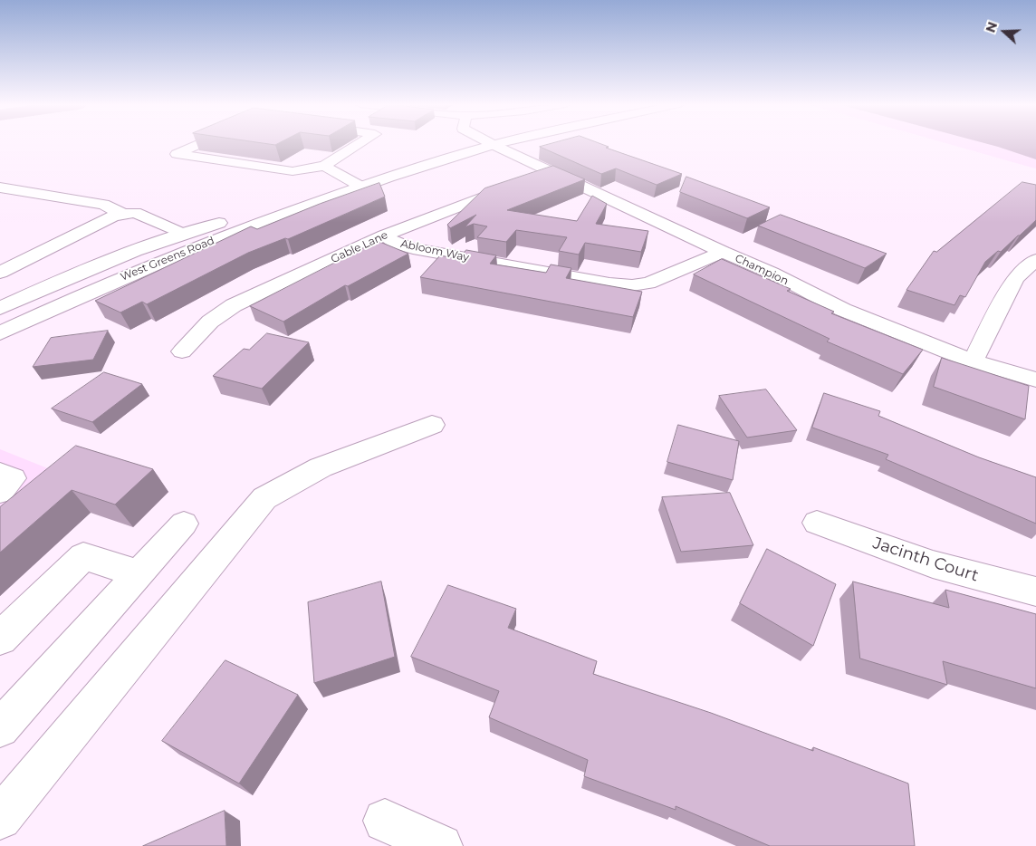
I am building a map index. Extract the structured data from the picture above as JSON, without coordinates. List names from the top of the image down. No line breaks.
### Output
{"streets":{"street":["Gable Lane","Abloom Way","West Greens Road","Champion","Jacinth Court"]},"crossings":[["Gable Lane","Abloom Way"],["Gable Lane","Champion"],["Abloom Way","Champion"],["West Greens Road","Champion"]],"north":"left"}
